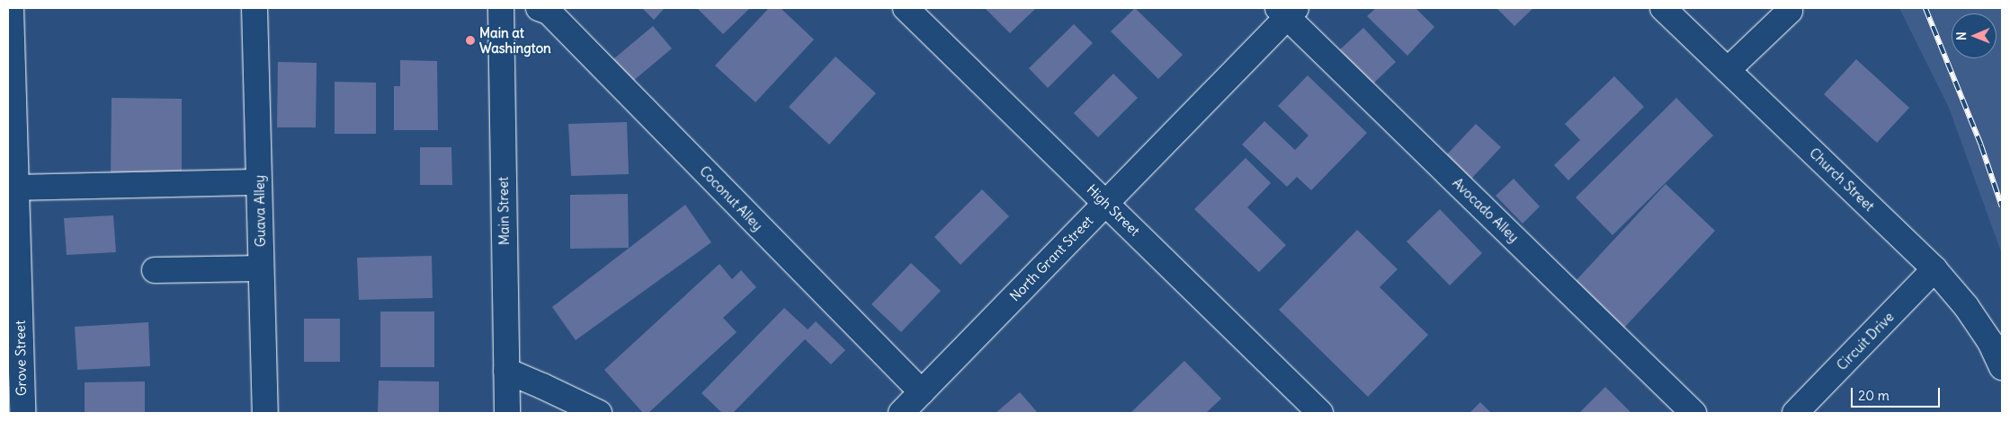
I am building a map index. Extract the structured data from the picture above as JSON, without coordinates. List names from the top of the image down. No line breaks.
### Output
{"streets":{"street":["Church Street","Coconut Alley","High Street","Avocado Alley","Guava Alley","Main Street","North Grant Street","Circuit Drive","Grove Street"]},"crossings":[["Church Street","Circuit Drive"],["Coconut Alley","North Grant Street"],["High Street","North Grant Street"],["Avocado Alley","North Grant Street"]],"places":["Main at Washington"],"scale_bar":"20 m","north":"left"}
